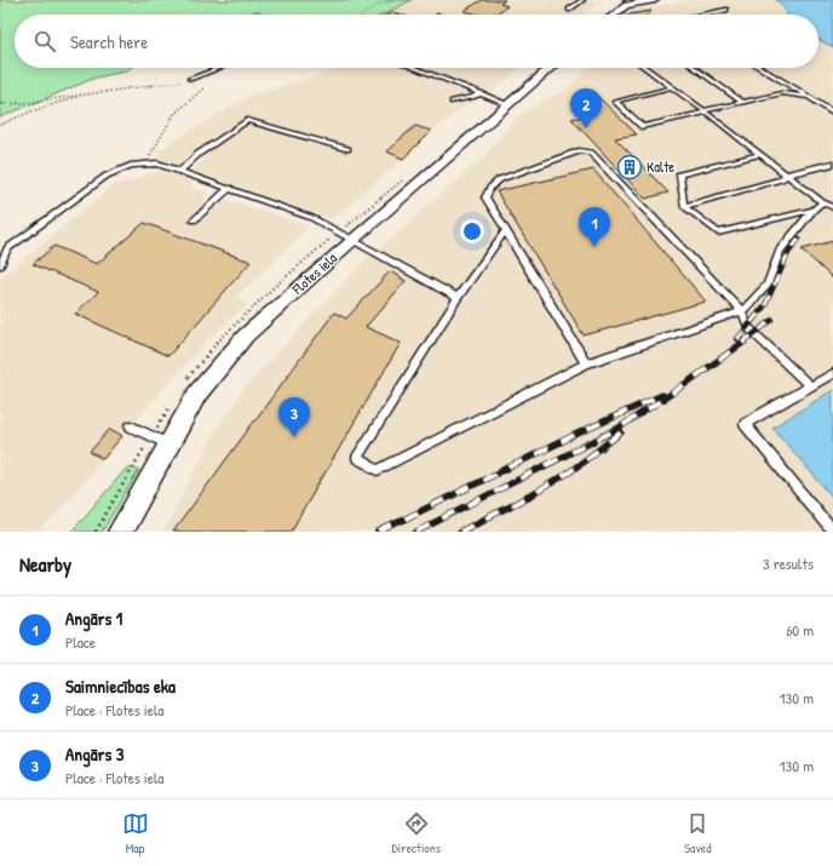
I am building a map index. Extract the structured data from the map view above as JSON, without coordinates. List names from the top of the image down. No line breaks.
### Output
{"streets":{"street":["Flotes iela"]},"places":{"building":["Kalte"]},"page":{"search":"Search here","pins":["2","1","3"],"heading":["Nearby","3 results"],"list":[{"mark":"1","name":"Angārs 1","note":"Place","value":"60 m"},{"mark":"2","name":"Saimniecības eka","note":"Place · Flotes iela","value":"130 m"},{"mark":"3","name":"Angārs 3","note":"Place · Flotes iela","value":"130 m"}],"nav":["Map","Directions","Saved"]}}
